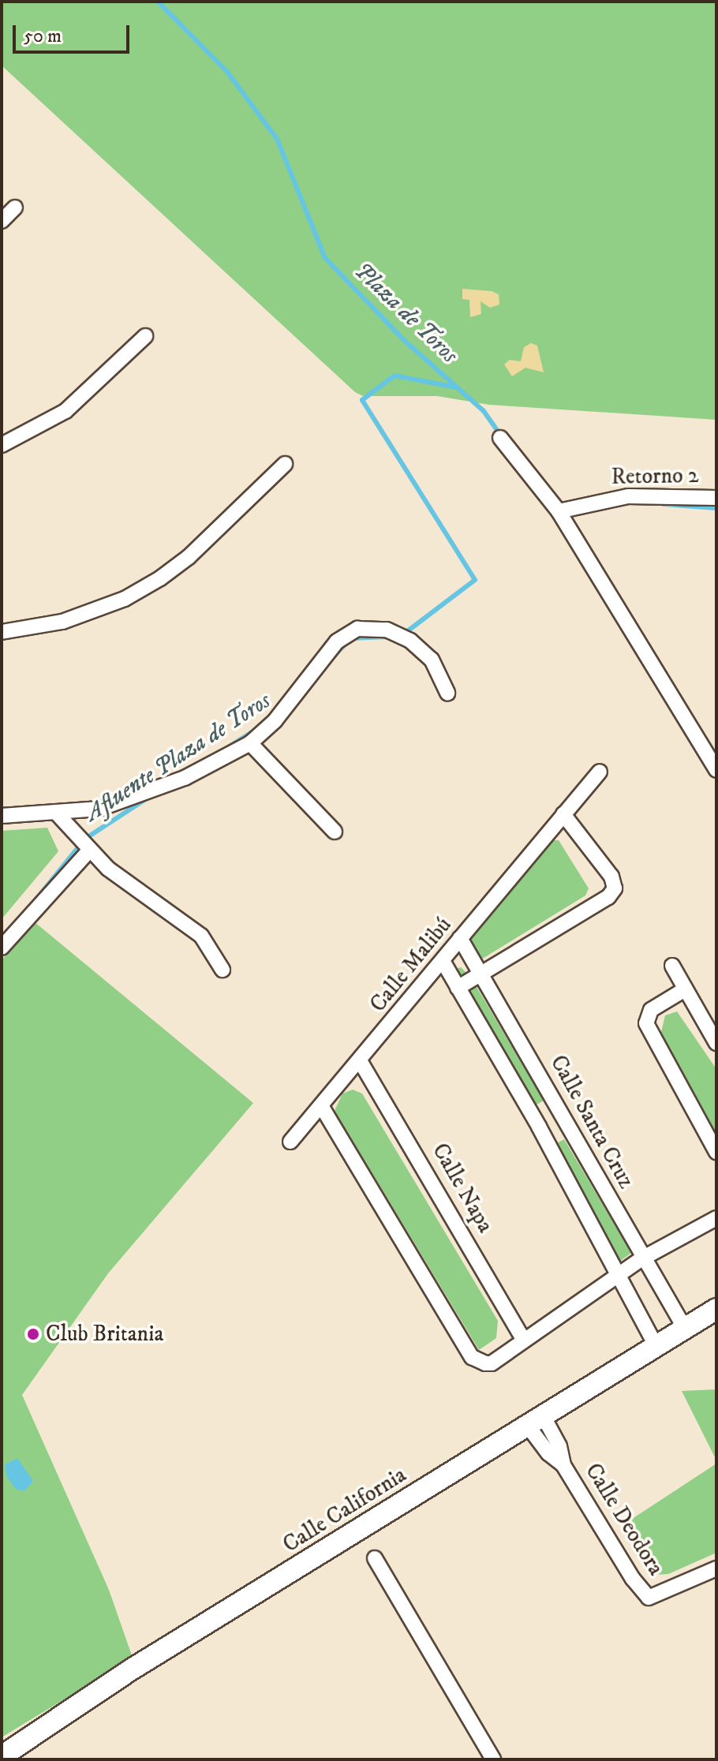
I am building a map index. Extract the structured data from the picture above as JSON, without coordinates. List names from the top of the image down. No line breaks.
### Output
{"streets":{"main road":["Calle California"],"street":["Retorno 2","Calle Malibú","Calle Santa Cruz","Calle Napa","Calle Deodora"]},"crossings":[["Calle Malibú","Calle Santa Cruz"],["Calle Malibú","Calle Napa"],["Calle Santa Cruz","Calle California"],["Calle California","Calle Deodora"]],"water":["Plaza de Toros","Afluente Plaza de Toros"],"places":["Club Britania"],"scale_bar":"50 m"}
